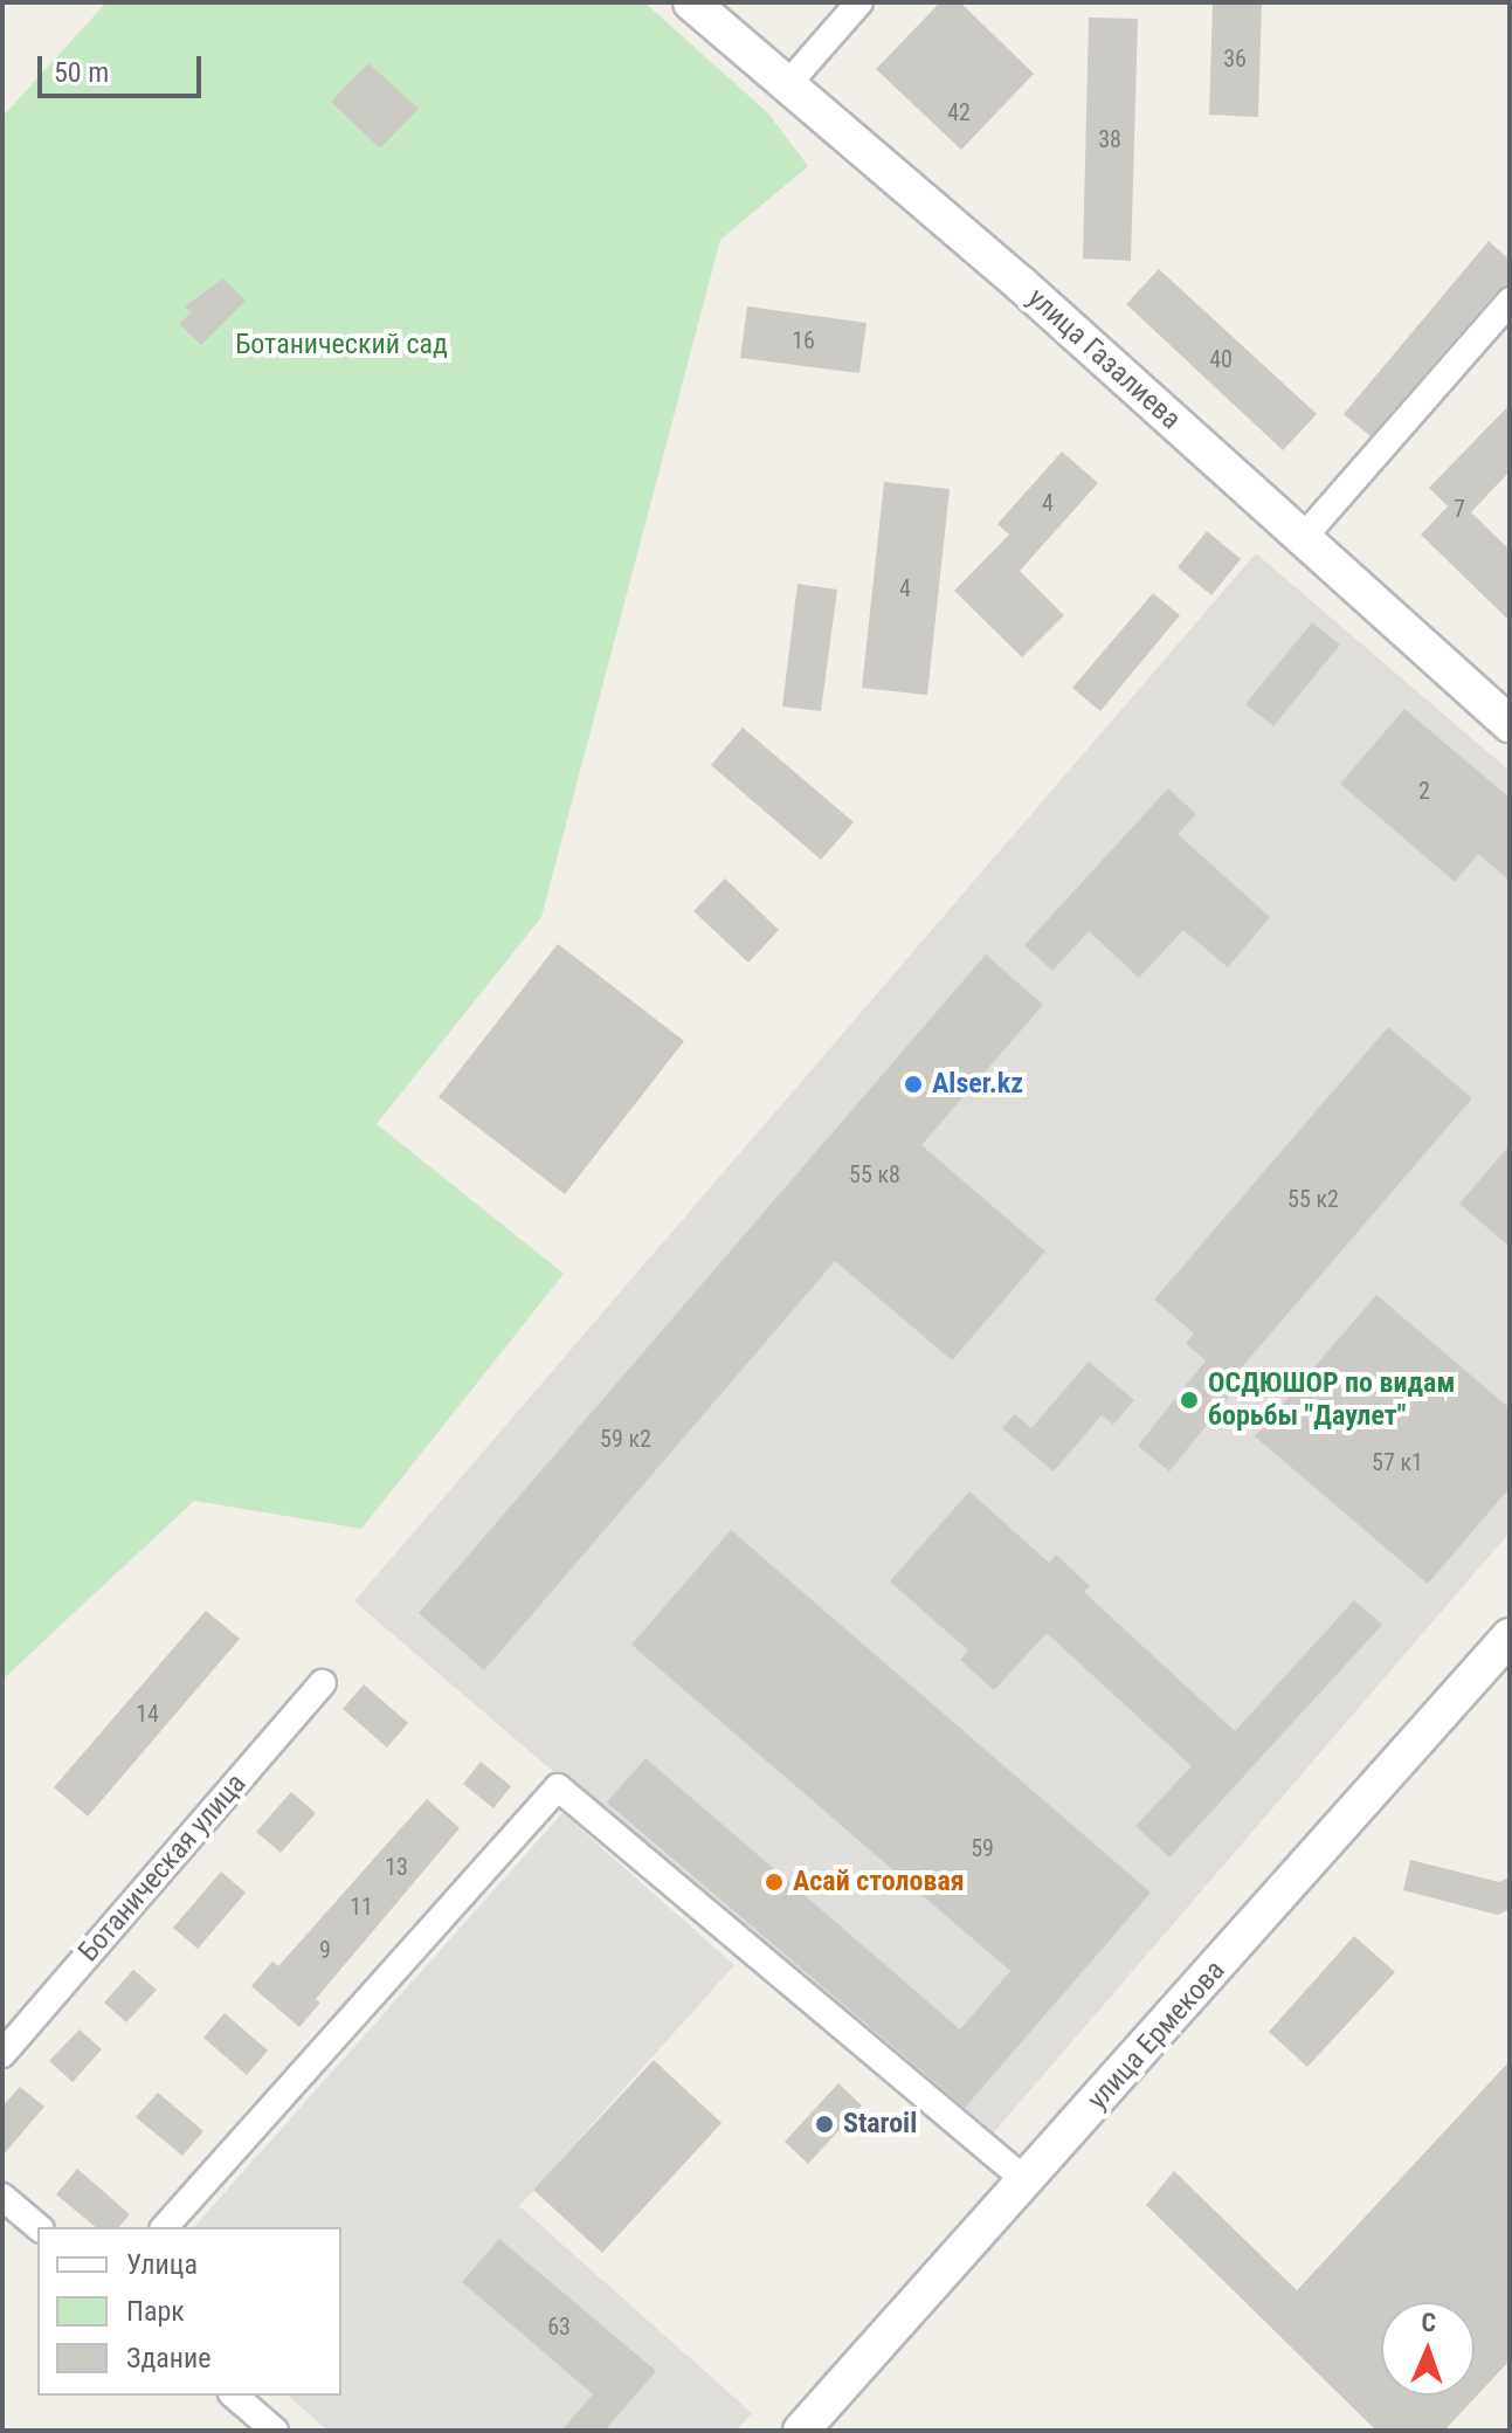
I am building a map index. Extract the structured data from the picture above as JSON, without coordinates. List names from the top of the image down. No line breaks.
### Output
{"streets":{"main road":["улица Газалиева","улица Ермекова"],"street":["Ботаническая улица"]},"parks":["Ботанический сад"],"places":["Alser.kz","ОСДЮШОР по видам борьбы \"Даулет\"","Асай столовая","Staroil"],"house_numbers":["36","42","38","16","40","4","7","4","2","55 к8","55 к2","59 к2","57 к1","14","59","13","11","9","63"],"legend":["Улица","Парк","Здание"],"scale_bar":"50 m","north":"top"}
